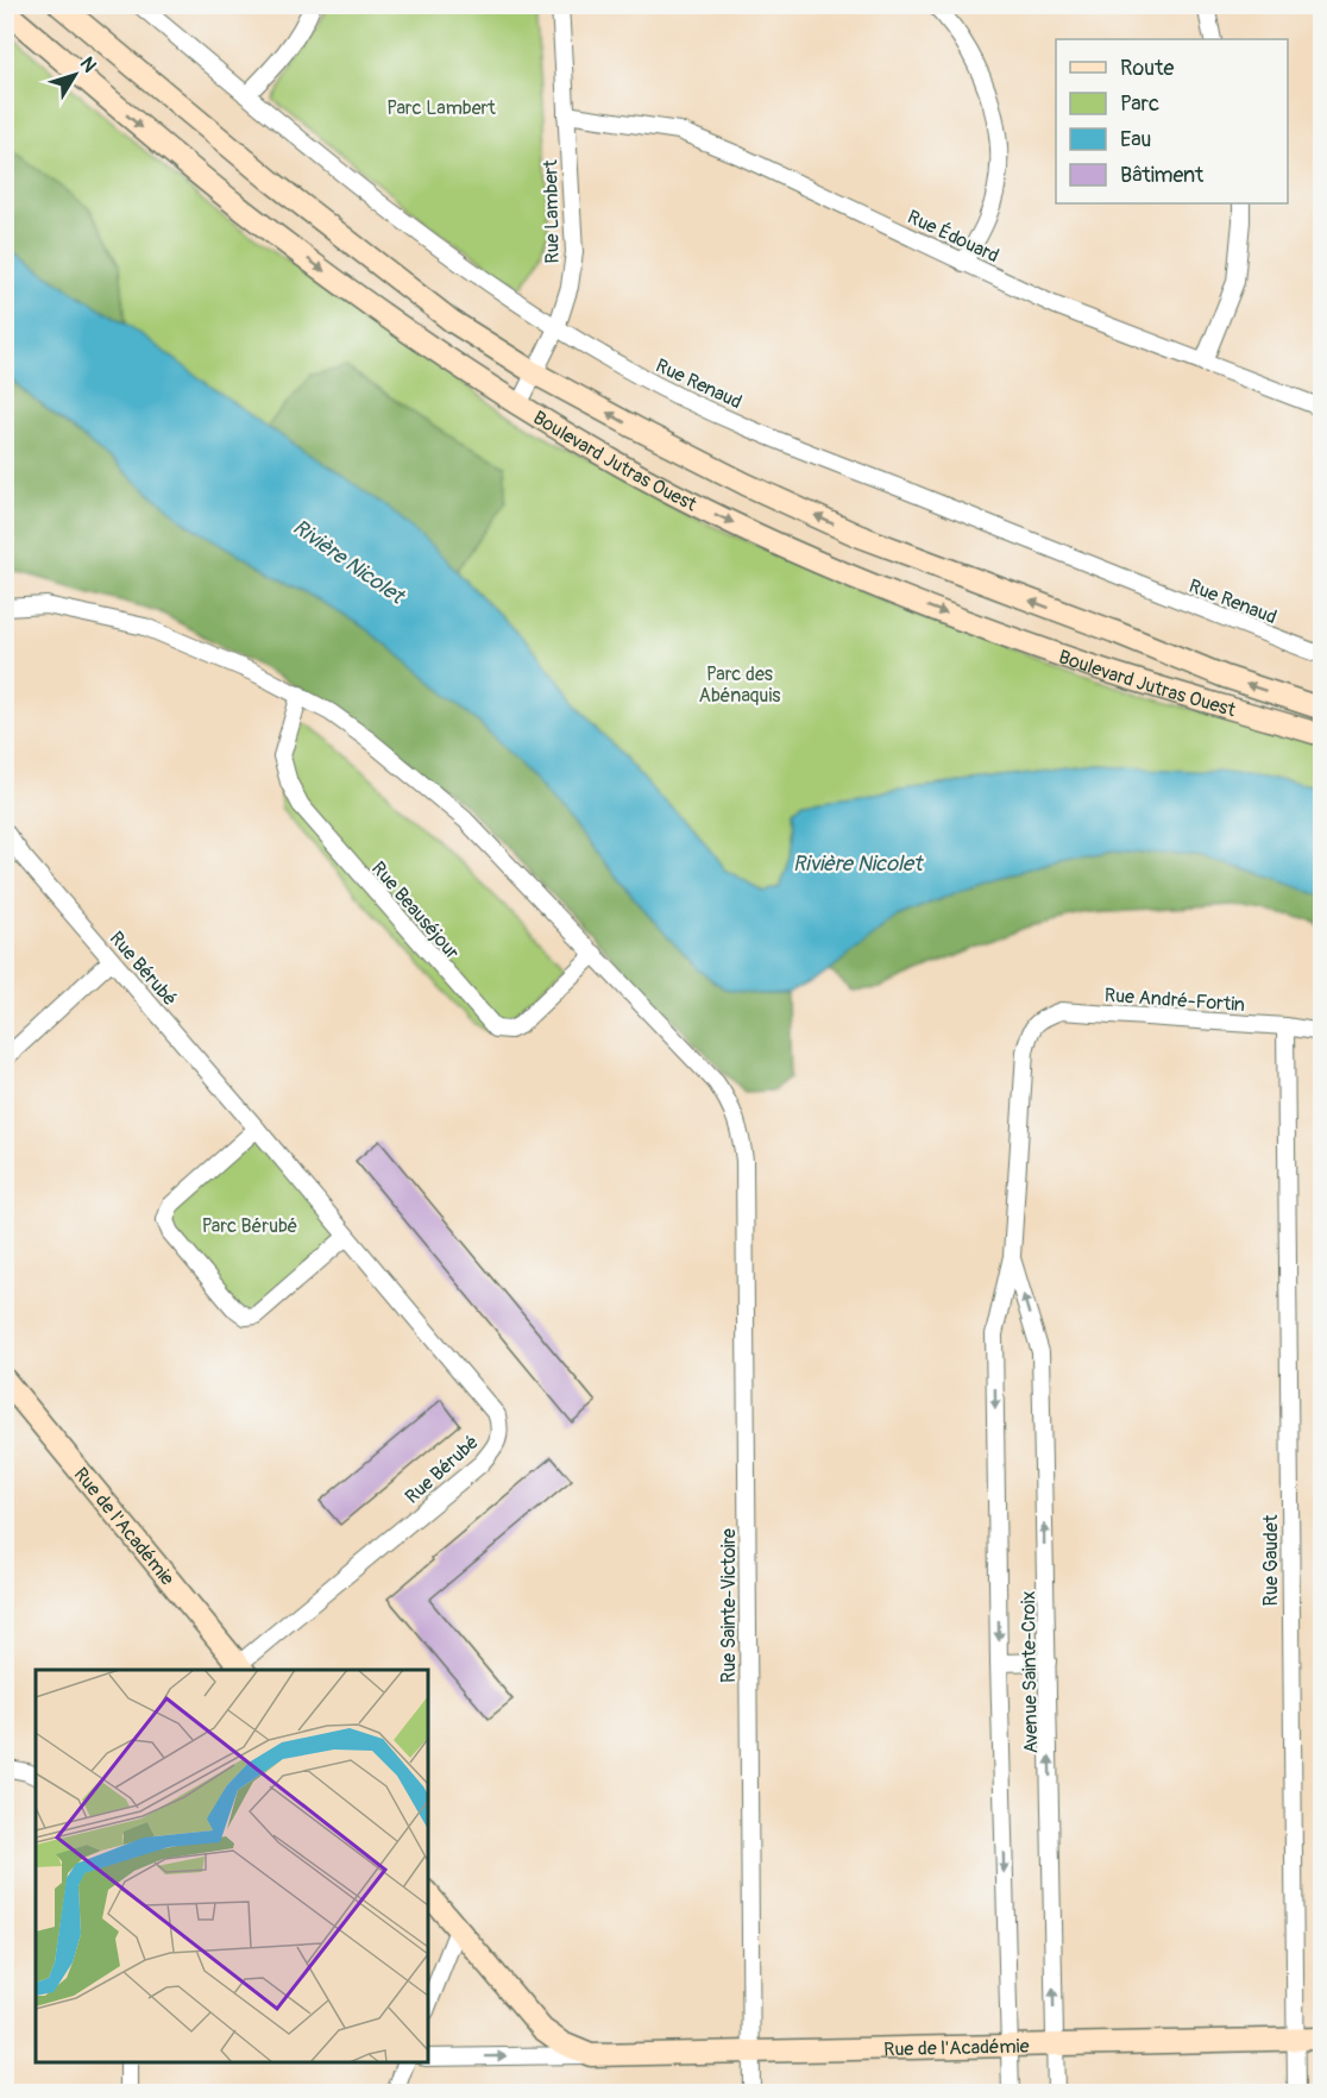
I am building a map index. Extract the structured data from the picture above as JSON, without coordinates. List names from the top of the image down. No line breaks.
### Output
{"streets":{"main road":["Boulevard Jutras Ouest","Rue de l'Académie"],"street":["Rue Lambert","Rue Édouard","Rue Renaud","Rue Beauséjour","Rue Bérubé","Rue André-Fortin","Rue Gaudet","Rue Sainte-Victoire","Avenue Sainte-Croix"]},"crossings":[["Rue Lambert","Rue Édouard"],["Rue Lambert","Rue Renaud"],["Rue Lambert","Boulevard Jutras Ouest"],["Rue Beauséjour","Rue Sainte-Victoire"],["Rue Bérubé","Rue de l'Académie"],["Rue André-Fortin","Rue Gaudet"],["Rue André-Fortin","Avenue Sainte-Croix"],["Rue de l'Académie","Rue Gaudet"],["Rue de l'Académie","Rue Sainte-Victoire"],["Rue de l'Académie","Avenue Sainte-Croix"]],"water":["Rivière Nicolet"],"parks":["Parc Lambert","Parc des Abénaquis","Parc Bérubé"],"legend":["Route","Parc","Eau","Bâtiment"],"north":"top right"}
